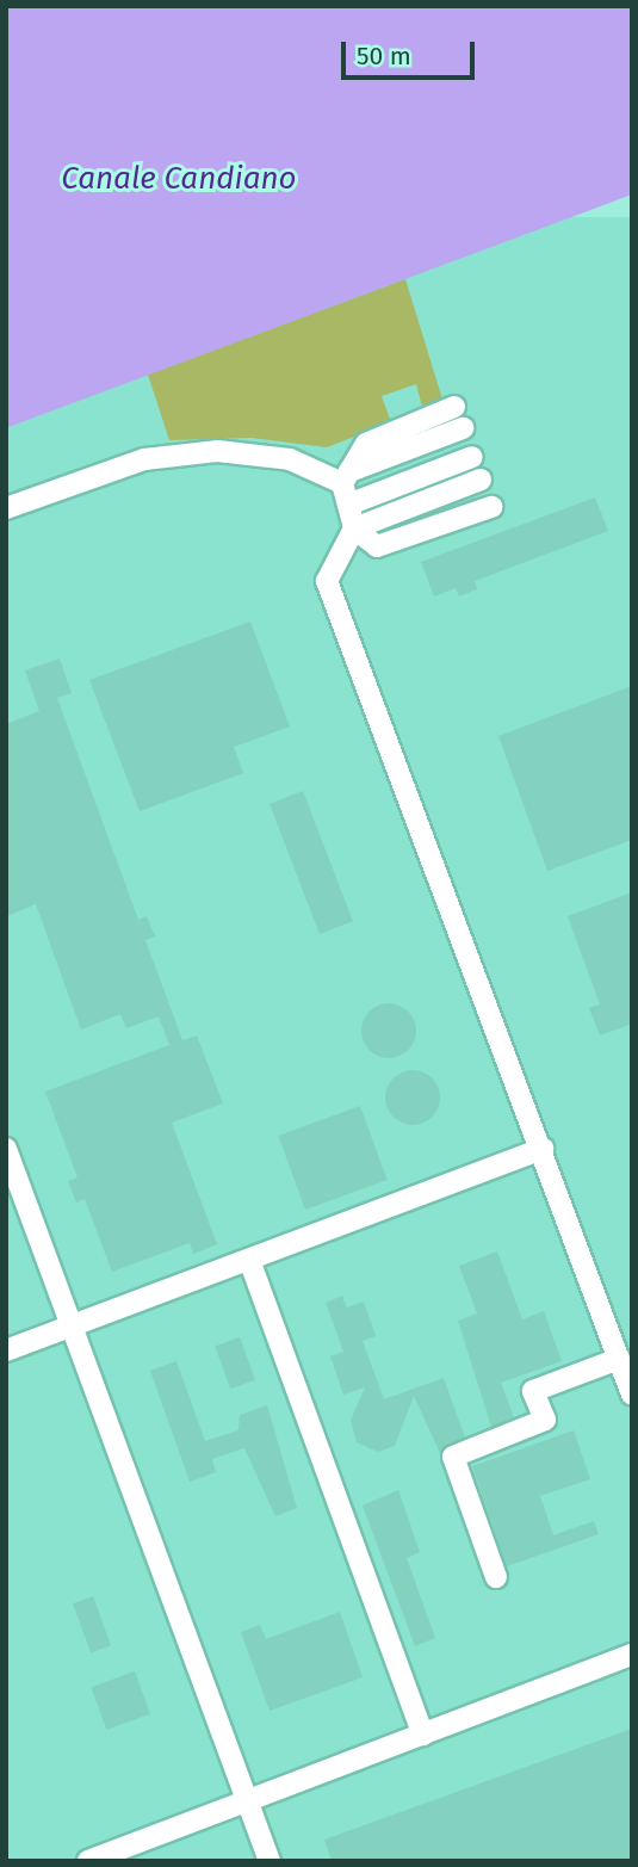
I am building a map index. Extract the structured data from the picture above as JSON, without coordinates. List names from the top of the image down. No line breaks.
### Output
{"water":["Canale Candiano"],"scale_bar":"50 m"}
